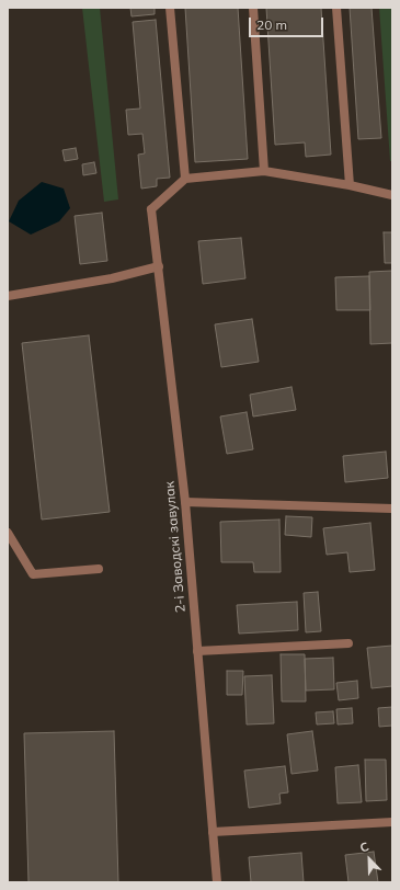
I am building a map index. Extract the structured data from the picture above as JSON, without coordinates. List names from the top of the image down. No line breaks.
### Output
{"streets":{"street":["2-і Заводскі завулак"]},"scale_bar":"20 m","north":"top left"}
